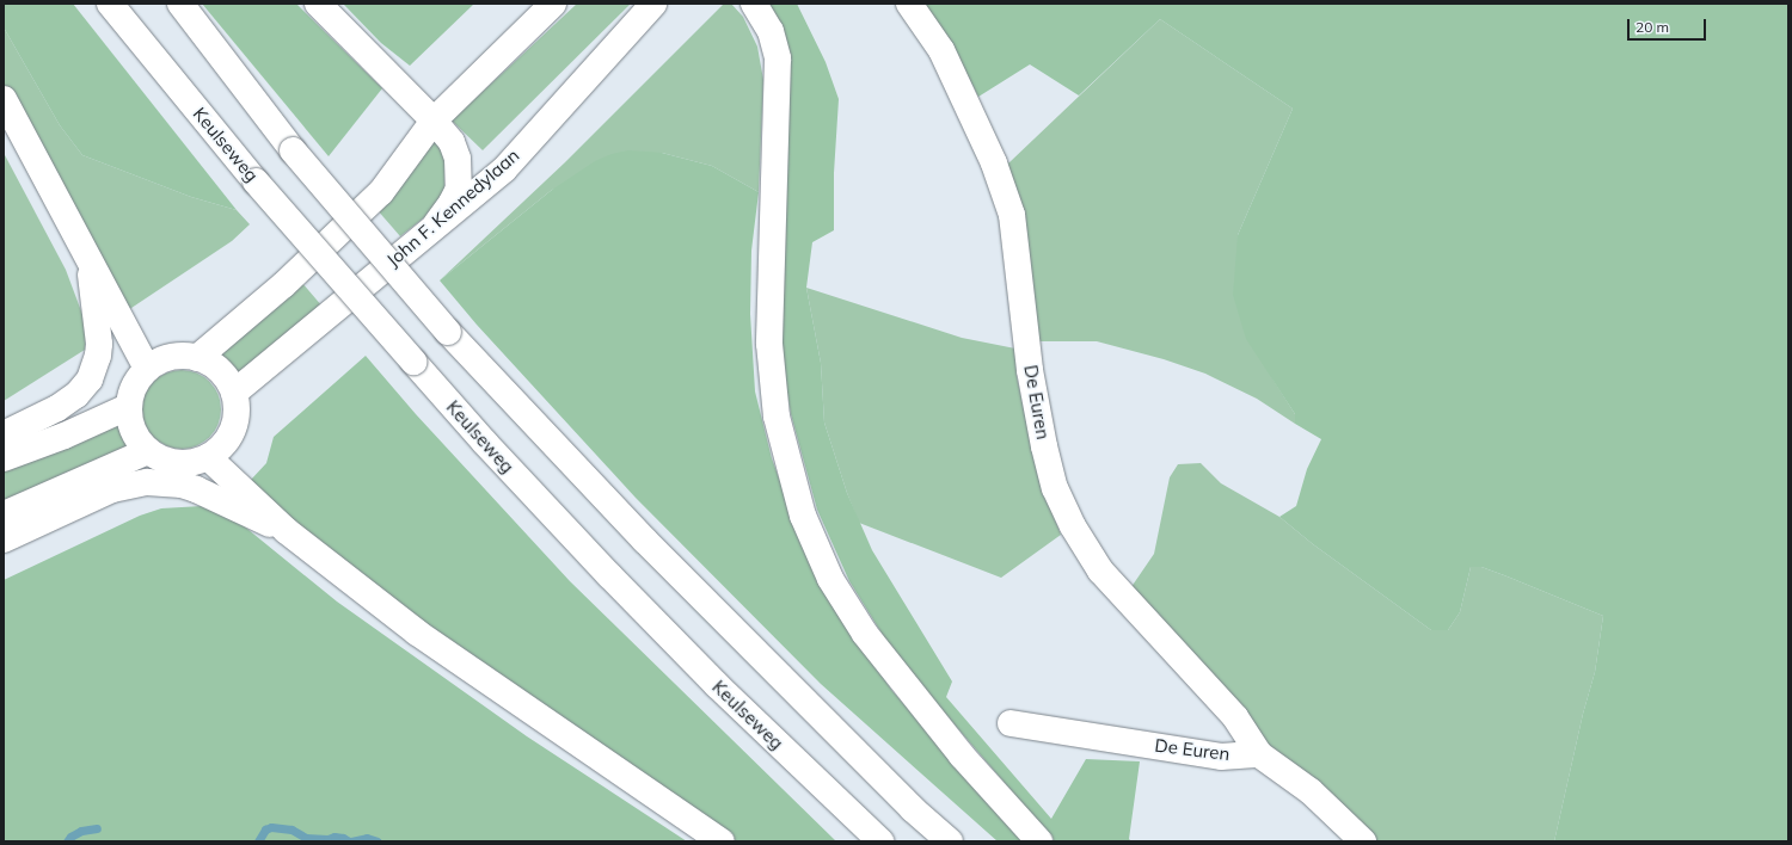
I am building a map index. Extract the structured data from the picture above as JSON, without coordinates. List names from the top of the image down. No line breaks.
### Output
{"streets":{"main road":["Keulseweg","John F. Kennedylaan","De Euren"]},"scale_bar":"20 m"}
